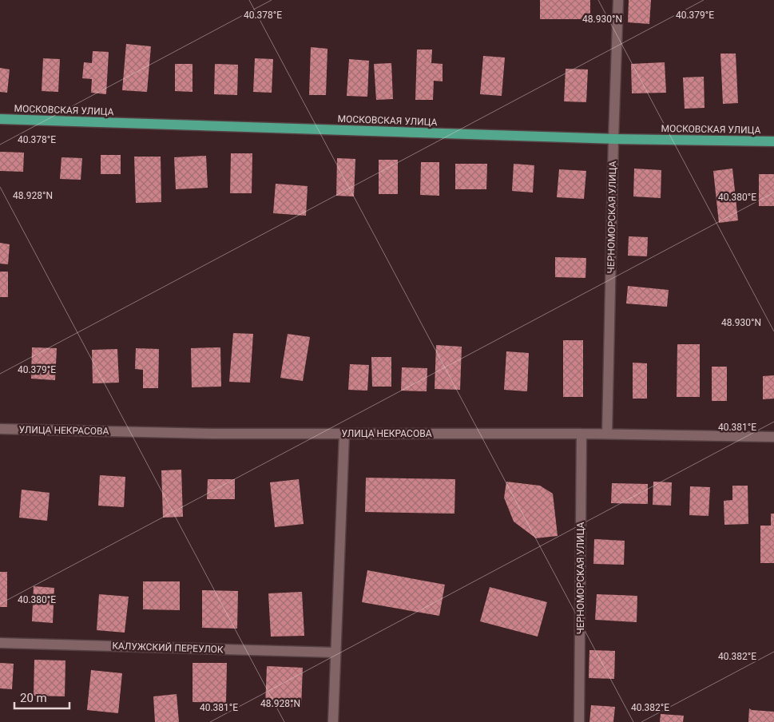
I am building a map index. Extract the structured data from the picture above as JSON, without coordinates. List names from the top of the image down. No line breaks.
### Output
{"streets":{"main road":["МОСКОВСКАЯ УЛИЦА"],"street":["ЧЕРНОМОРСКАЯ УЛИЦА","УЛИЦА НЕКРАСОВА","КАЛУЖСКИЙ ПЕРЕУЛОК"]},"crossings":[["МОСКОВСКАЯ УЛИЦА","ЧЕРНОМОРСКАЯ УЛИЦА"],["ЧЕРНОМОРСКАЯ УЛИЦА","УЛИЦА НЕКРАСОВА"]],"scale_bar":"20 m","coordinates":["40.378°E","40.379°E","48.930°N","48.928°N","40.380°E","40.381°E","40.382°E"]}
